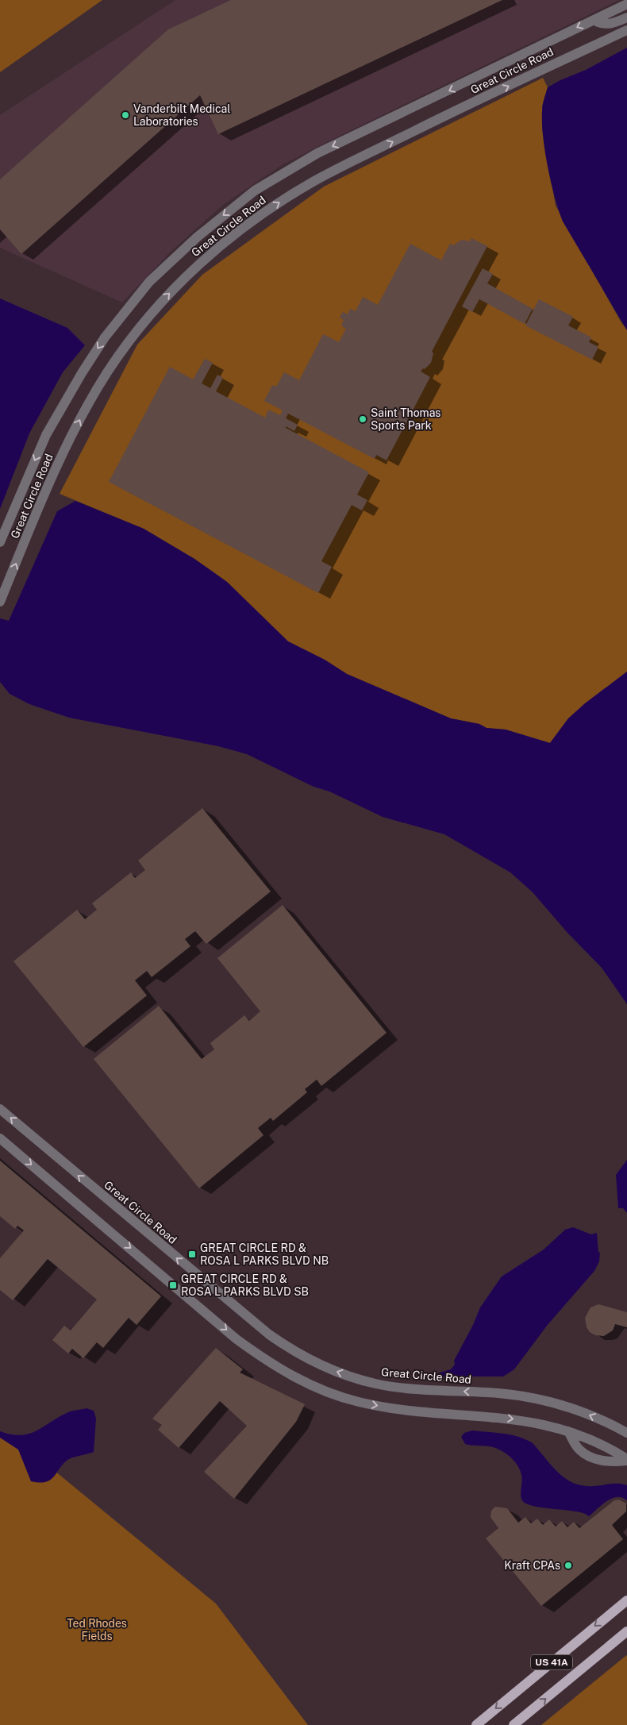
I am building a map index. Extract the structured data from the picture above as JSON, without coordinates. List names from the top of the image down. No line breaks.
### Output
{"streets":{"main road":["US 41A"],"street":["Great Circle Road"]},"parks":["Ted Rhodes Fields"],"places":{"other":["Vanderbilt Medical Laboratories","Saint Thomas Sports Park","Kraft CPAs"],"transit":["GREAT CIRCLE RD & ROSA L PARKS BLVD NB","GREAT CIRCLE RD & ROSA L PARKS BLVD SB"]}}
